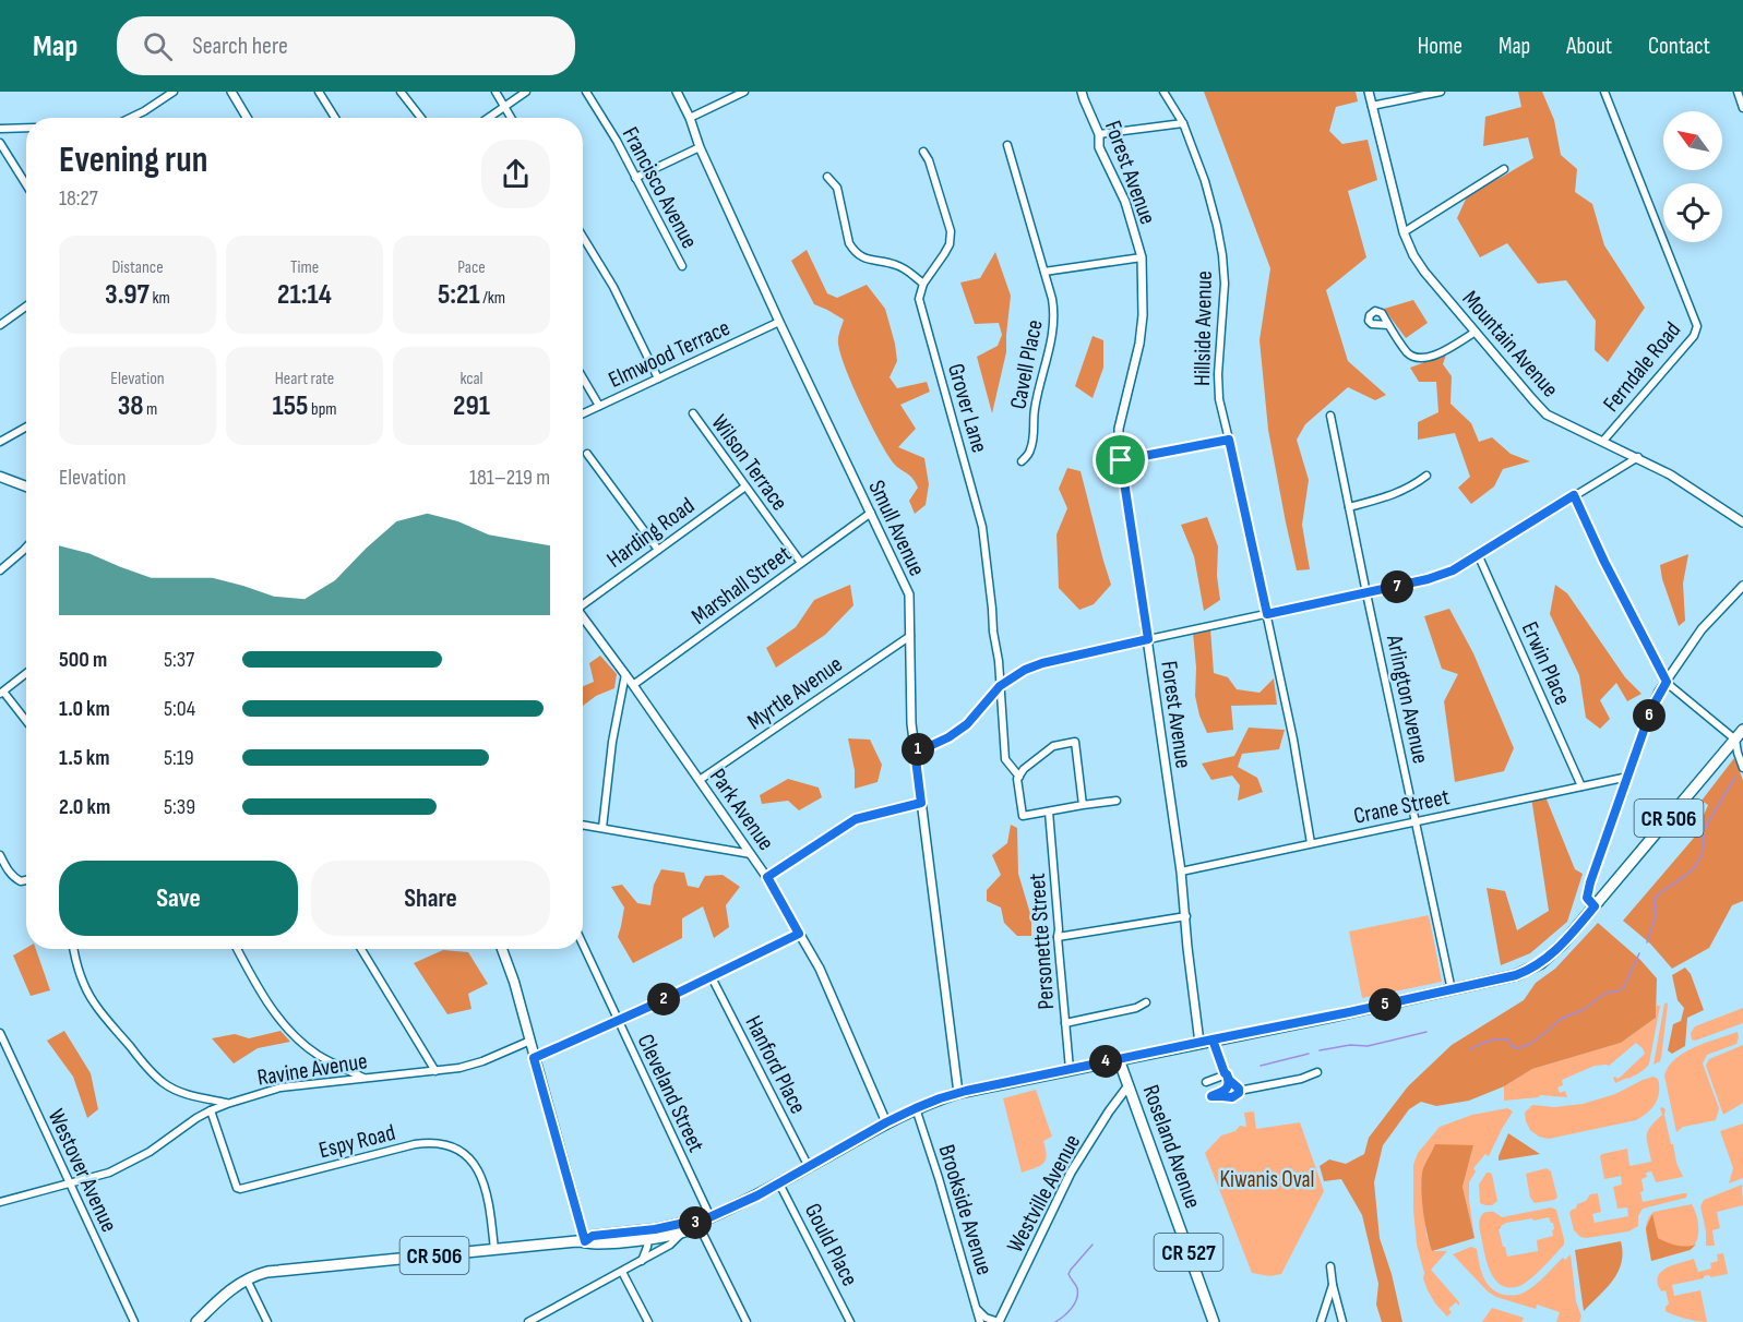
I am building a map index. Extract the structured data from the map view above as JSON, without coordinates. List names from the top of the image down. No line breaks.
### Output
{"streets":{"main road":["CR 506","Roseland Avenue","CR 527"],"street":["Forest Avenue","Francisco Avenue","Hillside Avenue","Mountain Avenue","Elmwood Terrace","Cavell Place","Ferndale Road","Grover Lane","Wilson Terrace","Smull Avenue","Harding Road","Marshall Street","Erwin Place","Myrtle Avenue","Arlington Avenue","Crane Street","Park Avenue","Personette Street","Hanford Place","Ravine Avenue","Cleveland Street","Espy Road","Westover Avenue","Westville Avenue","Brookside Avenue","Gould Place"]},"crossings":[["Forest Avenue","Crane Street"],["Forest Avenue","CR 506"],["Hillside Avenue","Crane Street"],["Mountain Avenue","Ferndale Road"],["Elmwood Terrace","Smull Avenue"],["Wilson Terrace","Harding Road"],["Wilson Terrace","Marshall Street"],["Smull Avenue","Marshall Street"],["Smull Avenue","Myrtle Avenue"],["Smull Avenue","CR 506"],["Marshall Street","Park Avenue"],["Erwin Place","Crane Street"],["Myrtle Avenue","Park Avenue"],["Arlington Avenue","Crane Street"],["Arlington Avenue","CR 506"],["Park Avenue","CR 506"],["CR 506","Personette Street"],["CR 506","Hanford Place"],["CR 506","Cleveland Street"],["CR 506","Espy Road"],["CR 506","Roseland Avenue"],["CR 506","Brookside Avenue"],["CR 506","Gould Place"],["Ravine Avenue","Espy Road"],["Ravine Avenue","Westover Avenue"],["Roseland Avenue","Westville Avenue"]],"parks":["Kiwanis Oval"],"north":"top left","page":{"header":"Map","search":"Search here","nav":["Home","Map","About","Contact"],"heading":["Evening run","18:27"],"stats":[["Distance","3.97 km"],["Time","21:14"],["Pace","5:21 /km"],["Elevation","38 m"],["Heart rate","155 bpm"],["kcal","291"]],"chart":["Elevation","181–219 m"],"pins":["7","6","1","2","5","4","3"],"list":[{"name":"500 m","note":"5:37"},{"name":"1.0 km","note":"5:04"},{"name":"1.5 km","note":"5:19"},{"name":"2.0 km","note":"5:39"}],"buttons":["Save","Share"]}}
